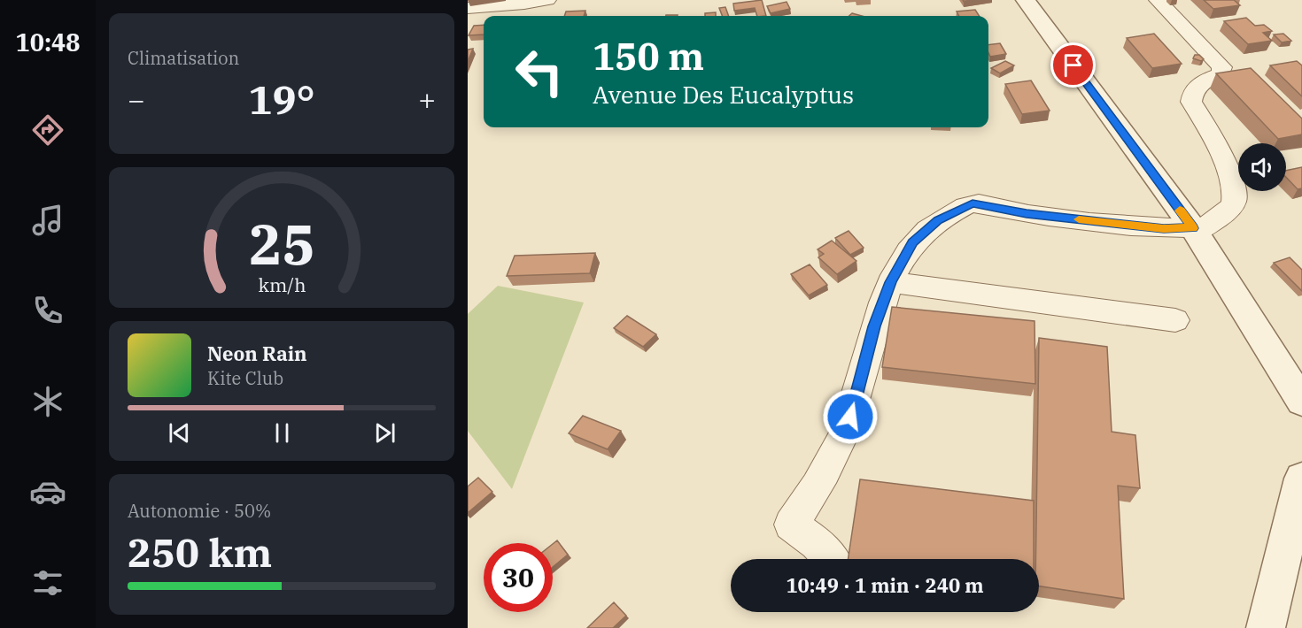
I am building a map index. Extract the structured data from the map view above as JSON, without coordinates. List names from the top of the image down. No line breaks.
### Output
{"page":{"tabs":"10:48","tile":["Climatisation",["Autonomie · 50%","250 km"]],"turn":["150 m","Avenue Des Eucalyptus"],"heat":["−","19°","+"],"song":["Neon Rain","Kite Club"],"limit":"30","trip":"10:49 · 1 min · 240 m","gauge":["25","km/h"]}}
